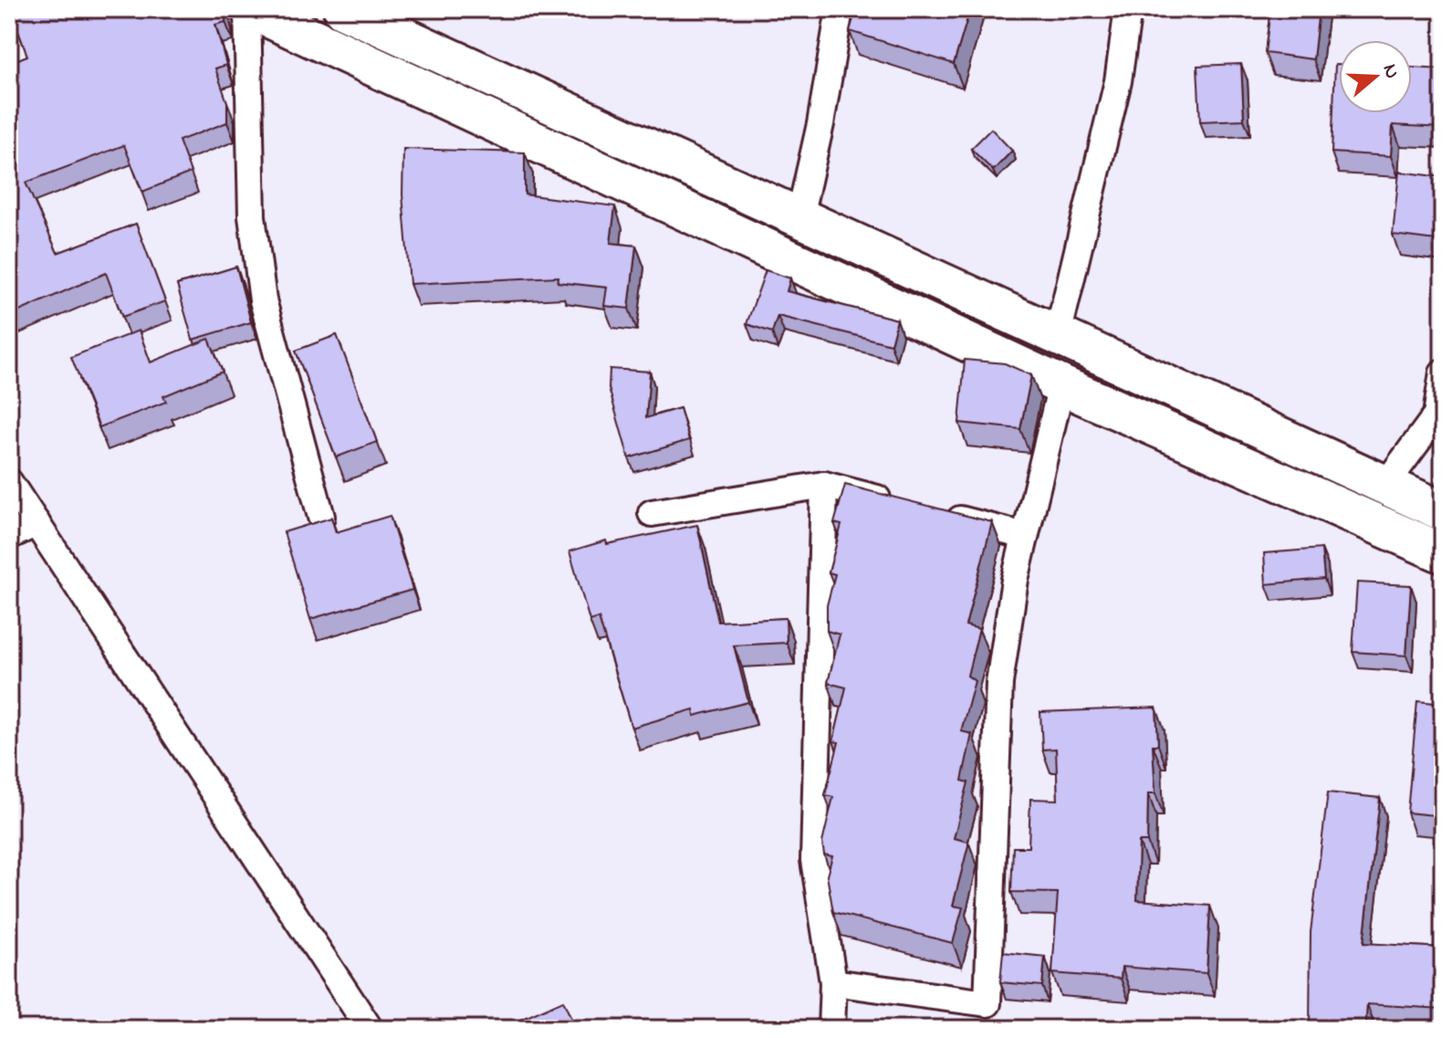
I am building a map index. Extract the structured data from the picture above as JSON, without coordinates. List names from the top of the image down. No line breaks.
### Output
{"north":"right"}
